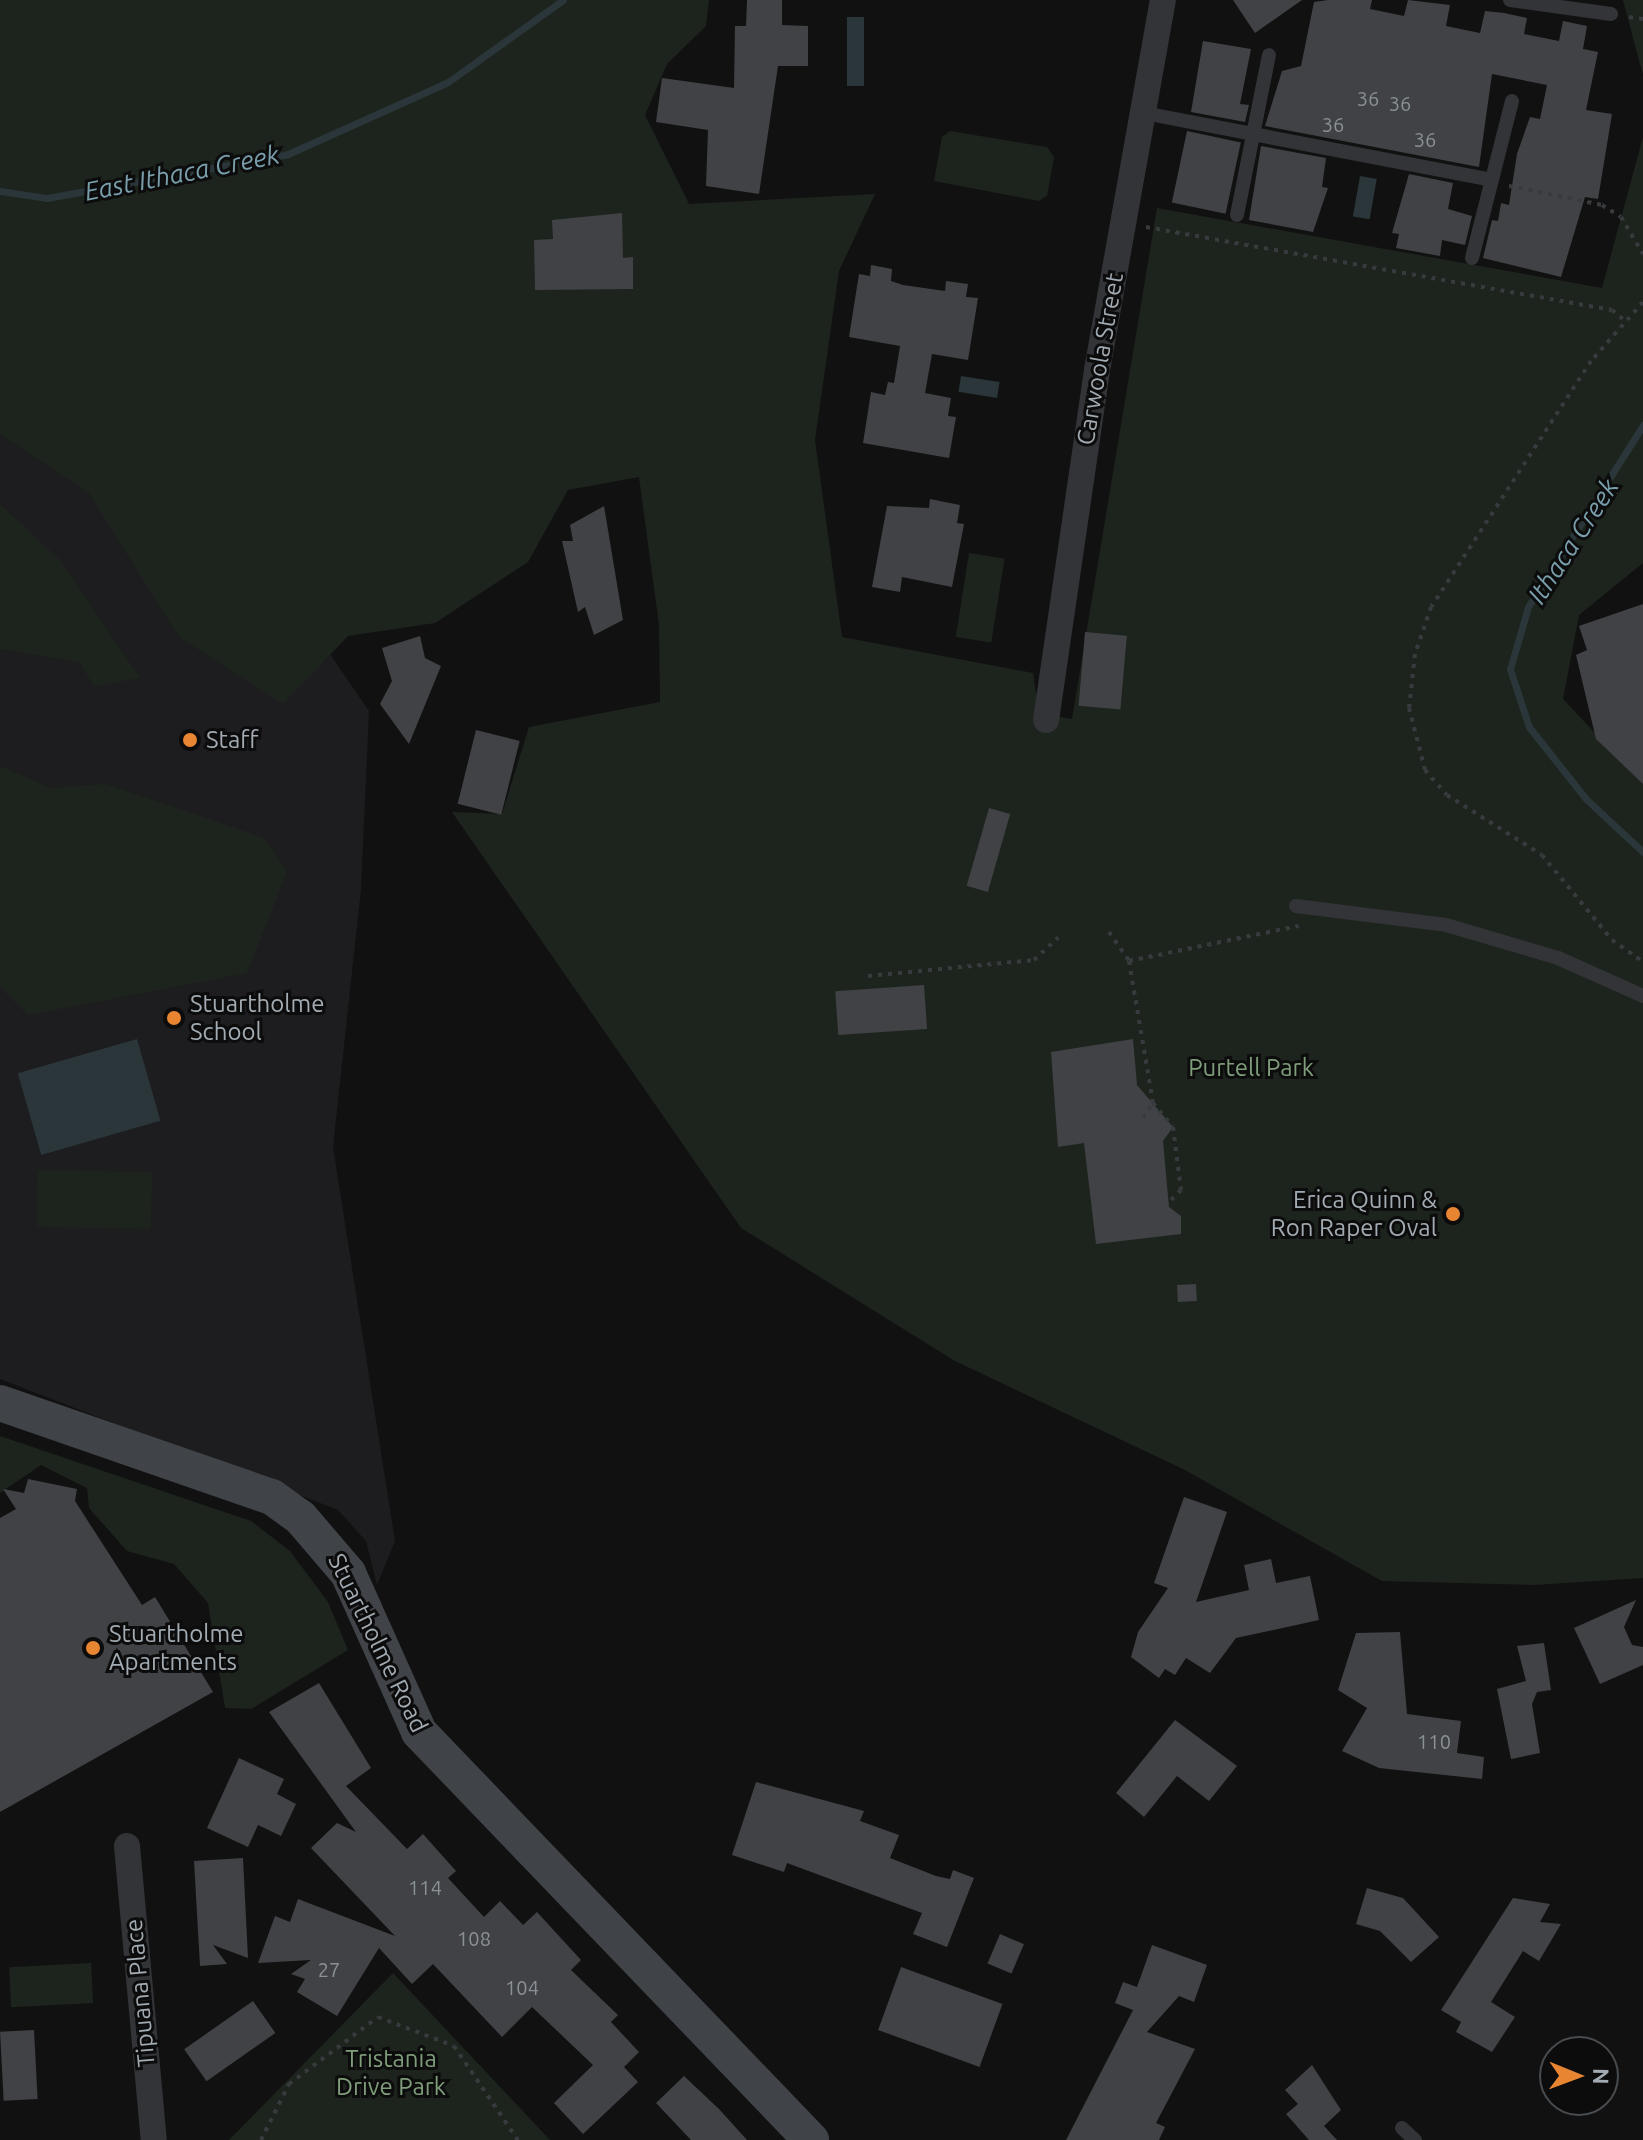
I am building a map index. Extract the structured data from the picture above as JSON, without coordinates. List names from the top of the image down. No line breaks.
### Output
{"streets":{"main road":["Stuartholme Road"],"street":["Carwoola Street","Tipuana Place"]},"water":["East Ithaca Creek","Ithaca Creek"],"parks":["Purtell Park","Tristania Drive Park"],"places":["Staff","Stuartholme School","Erica Quinn & Ron Raper Oval","Stuartholme Apartments"],"house_numbers":["36","36","36","36","110","114","108","27","104"],"north":"right"}
